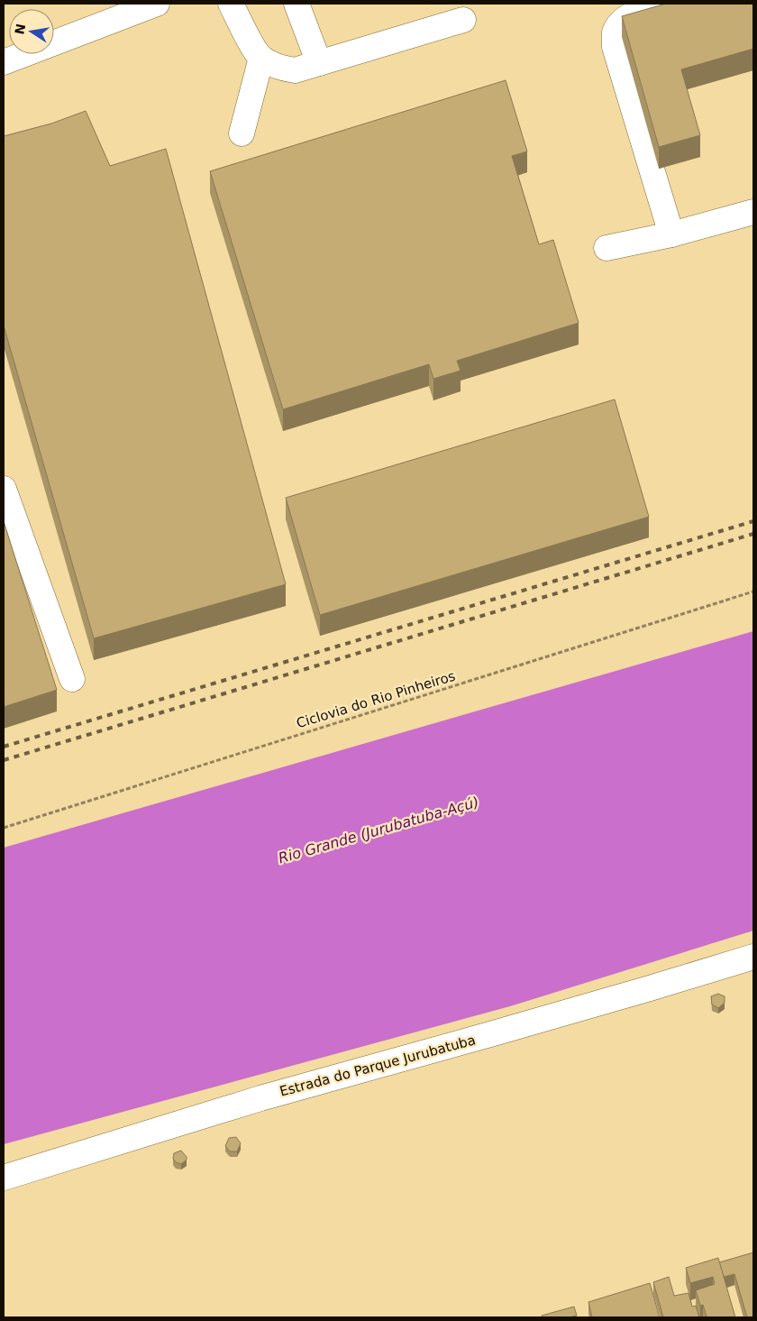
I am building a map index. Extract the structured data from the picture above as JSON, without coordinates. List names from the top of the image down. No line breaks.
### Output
{"streets":{"main road":["Estrada do Parque Jurubatuba"],"path":["Ciclovia do Rio Pinheiros"]},"water":["Rio Grande (Jurubatuba-Açú)"],"north":"left"}
